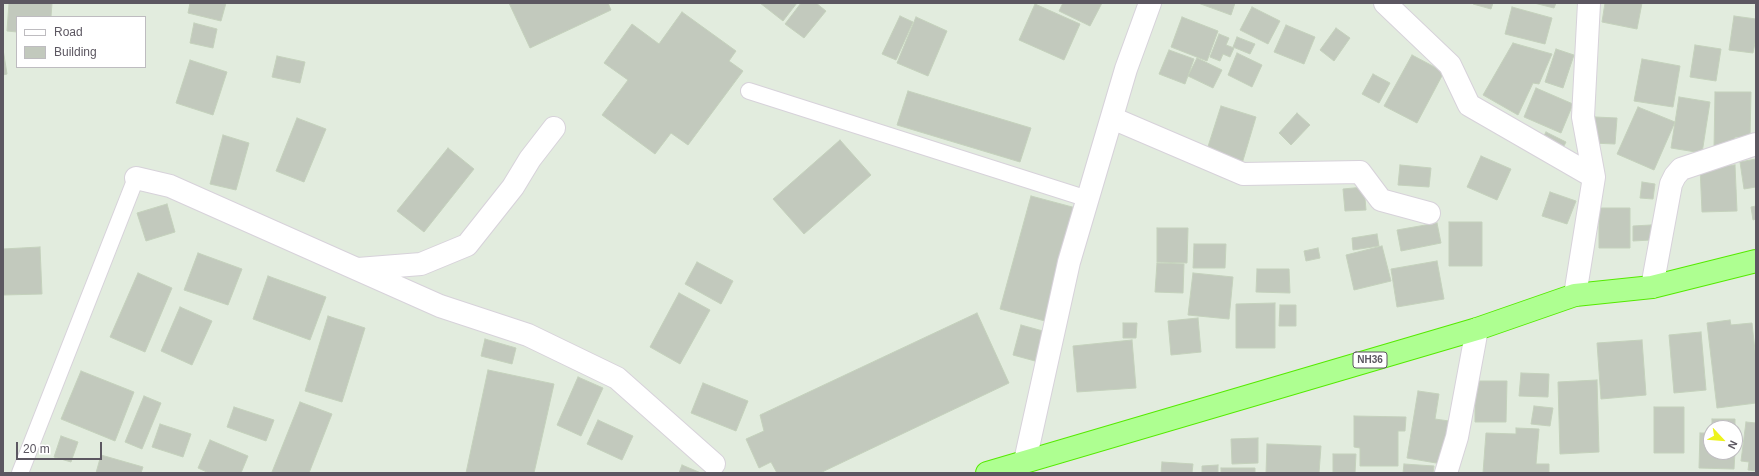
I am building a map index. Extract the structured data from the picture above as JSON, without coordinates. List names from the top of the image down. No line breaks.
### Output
{"streets":{"highway":["NH36"]},"legend":["Road","Building"],"scale_bar":"20 m","north":"bottom right"}
